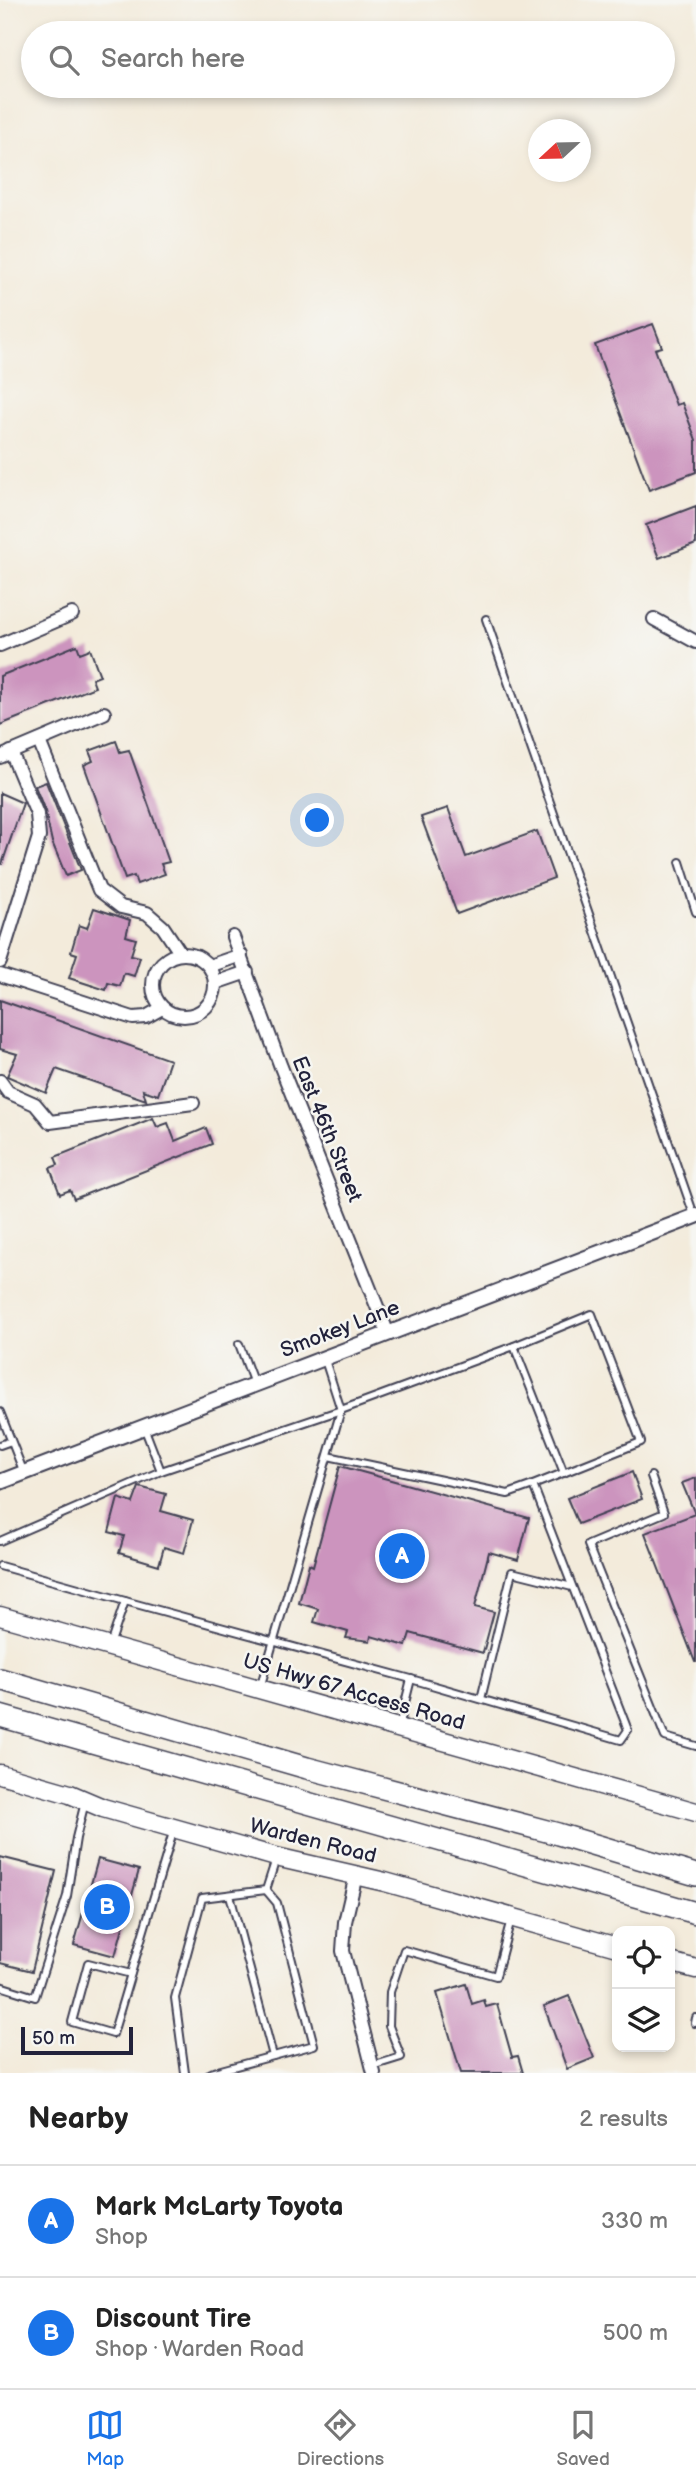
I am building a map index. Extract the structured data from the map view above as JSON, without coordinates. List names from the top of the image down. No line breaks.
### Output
{"streets":{"main road":["US Hwy 67 Access Road","Warden Road"],"street":["East 46th Street","Smokey Lane"]},"crossings":[["East 46th Street","Smokey Lane"]],"scale_bar":"50 m","north":"left","page":{"search":"Search here","pins":["A","B"],"scale":"50 m","heading":["Nearby","2 results"],"list":[{"mark":"A","name":"Mark McLarty Toyota","note":"Shop","value":"330 m"},{"mark":"B","name":"Discount Tire","note":"Shop · Warden Road","value":"500 m"}],"nav":["Map","Directions","Saved"]}}
